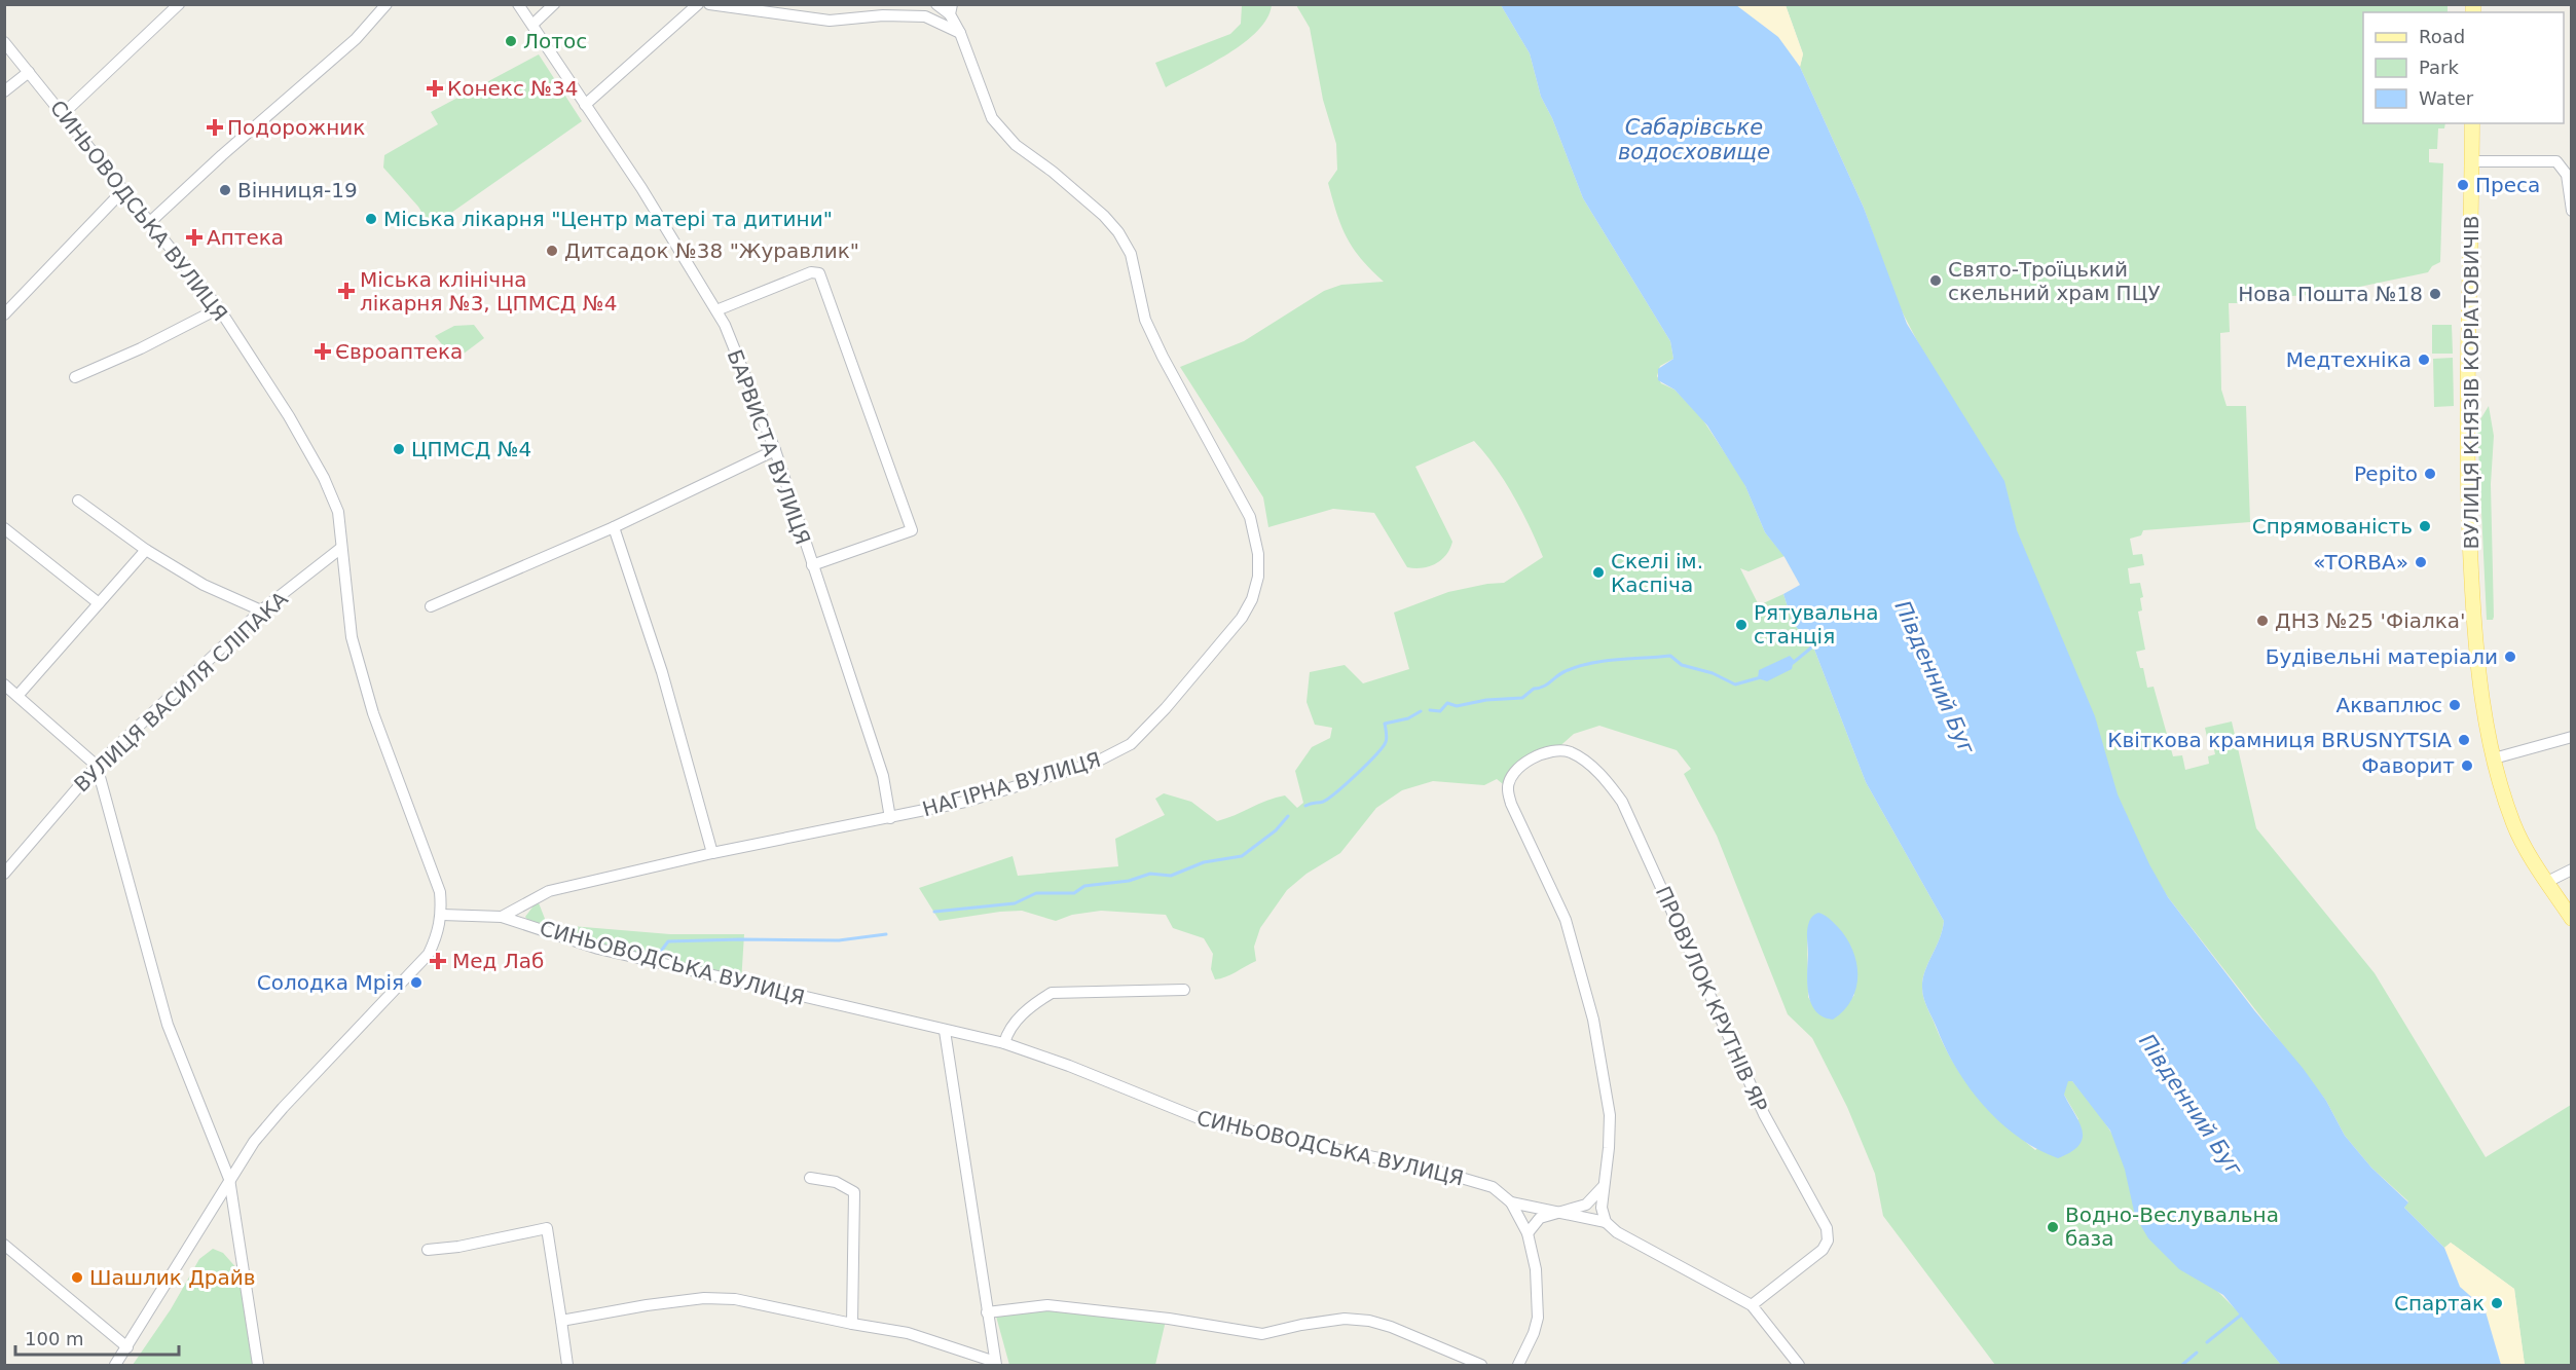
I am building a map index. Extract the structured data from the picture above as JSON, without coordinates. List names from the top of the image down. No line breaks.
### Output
{"streets":{"main road":["ВУЛИЦЯ КНЯЗІВ КОРІАТОВИЧІВ"],"street":["СИНЬОВОДСЬКА ВУЛИЦЯ","БАРВИСТА ВУЛИЦЯ","ВУЛИЦЯ ВАСИЛЯ СЛІПАКА","НАГІРНА ВУЛИЦЯ","ПРОВУЛОК КРУТНІВ ЯР"]},"crossings":[["СИНЬОВОДСЬКА ВУЛИЦЯ","ВУЛИЦЯ ВАСИЛЯ СЛІПАКА"],["СИНЬОВОДСЬКА ВУЛИЦЯ","НАГІРНА ВУЛИЦЯ"],["БАРВИСТА ВУЛИЦЯ","НАГІРНА ВУЛИЦЯ"]],"water":["Сабарівське водосховище","Південний Буг"],"places":{"other":["Лотос","Преса","Вінниця-19","Міська лікарня \"Центр матері та дитини\"","Дитсадок №38 \"Журавлик\"","Свято-Троїцький скельний храм ПЦУ","Нова Пошта №18","Медтехніка","ЦПМСД №4","Pepito","Спрямованість","«TORBA»","Скелі ім. Каспіча","ДНЗ №25 'Фіалка'","Рятувальна станція","Будівельні матеріали","Акваплюс","Квіткова крамниця BRUSNYTSIA","Фаворит","Солодка Мрія","Водно-Веслувальна база","Шашлик Драйв","Спартак"],"health":["Конекс №34","Подорожник","Аптека","Міська клінічна лікарня №3, ЦПМСД №4","Євроаптека","Мед Лаб"]},"legend":["Road","Park","Water"],"scale_bar":"100 m"}
